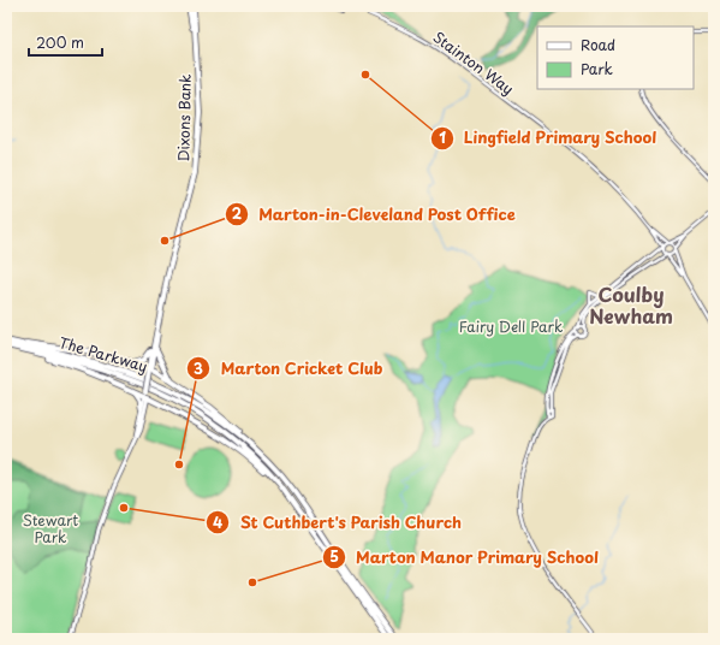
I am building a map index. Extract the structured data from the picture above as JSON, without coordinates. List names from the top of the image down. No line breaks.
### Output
{"streets":{"highway":["Dixons Bank","The Parkway"],"street":["Stainton Way"]},"districts":["Coulby Newham"],"parks":["Fairy Dell Park","Stewart Park"],"places":["Lingfield Primary School","Marton-in-Cleveland Post Office","Marton Cricket Club","St Cuthbert's Parish Church","Marton Manor Primary School"],"legend":["Road","Park"],"scale_bar":"200 m"}
